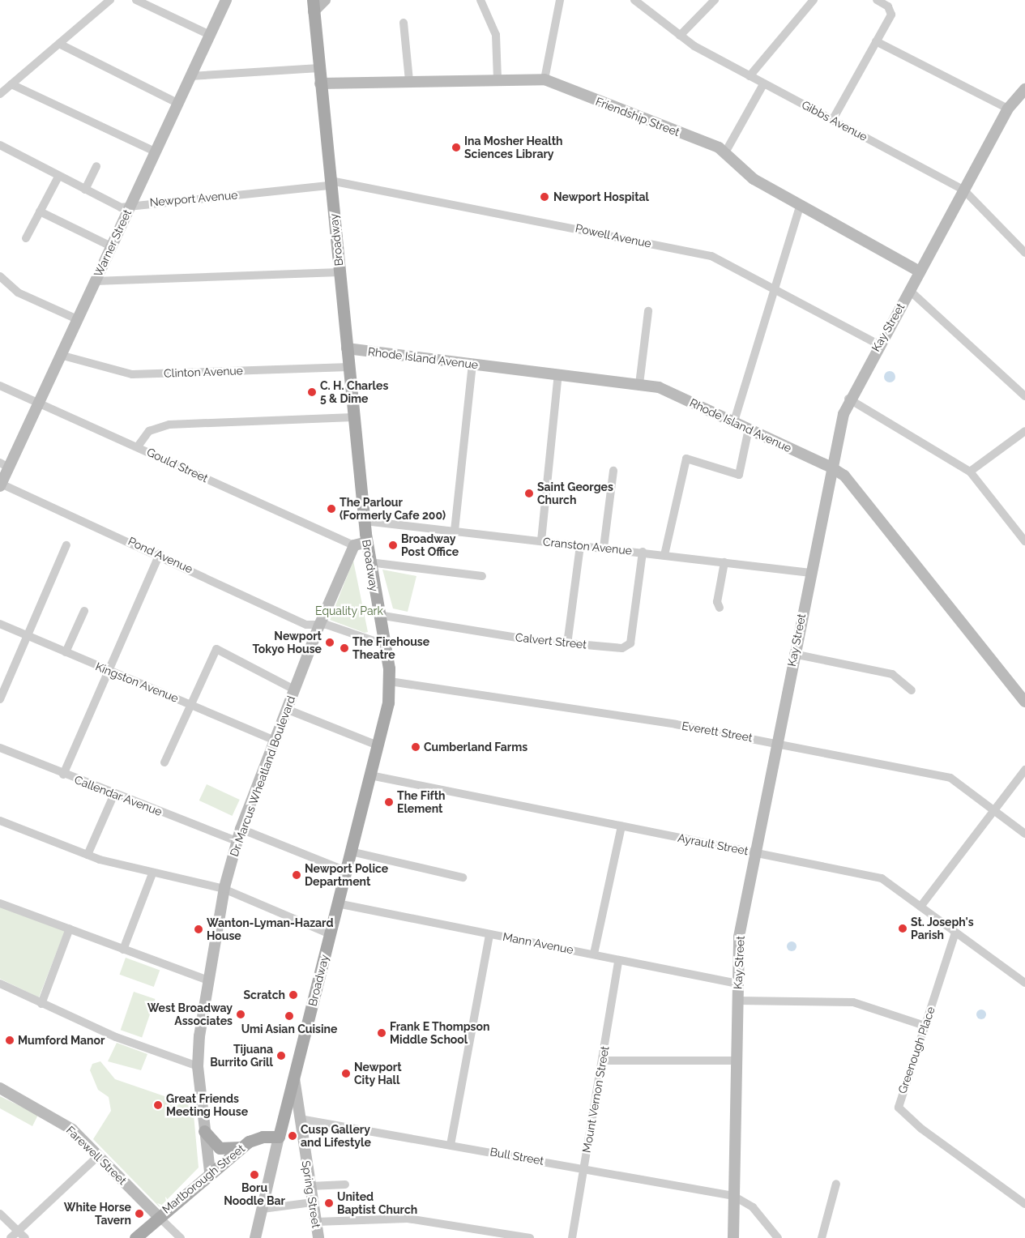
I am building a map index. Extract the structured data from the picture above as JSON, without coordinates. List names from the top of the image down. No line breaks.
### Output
{"streets":{"main road":["Broadway","Marlborough Street"],"street":["Friendship Street","Gibbs Avenue","Newport Avenue","Powell Avenue","Warner Street","Kay Street","Rhode Island Avenue","Clinton Avenue","Gould Street","Cranston Avenue","Pond Avenue","Calvert Street","Kingston Avenue","Everett Street","Dr Marcus Wheatland Boulevard","Callendar Avenue","Ayrault Street","Mann Avenue","Greenough Place","Mount Vernon Street","Farewell Street","Bull Street","Spring Street"]},"crossings":[["Friendship Street","Broadway"],["Friendship Street","Kay Street"],["Gibbs Avenue","Kay Street"],["Newport Avenue","Powell Avenue"],["Newport Avenue","Broadway"],["Newport Avenue","Warner Street"],["Powell Avenue","Broadway"],["Powell Avenue","Kay Street"],["Broadway","Rhode Island Avenue"],["Broadway","Clinton Avenue"],["Broadway","Cranston Avenue"],["Broadway","Pond Avenue"],["Broadway","Calvert Street"],["Broadway","Everett Street"],["Broadway","Ayrault Street"],["Broadway","Mann Avenue"],["Broadway","Marlborough Street"],["Broadway","Spring Street"],["Warner Street","Clinton Avenue"],["Warner Street","Gould Street"],["Warner Street","Pond Avenue"],["Kay Street","Rhode Island Avenue"],["Kay Street","Cranston Avenue"],["Kay Street","Everett Street"],["Kay Street","Ayrault Street"],["Kay Street","Mann Avenue"],["Kay Street","Bull Street"],["Gould Street","Dr Marcus Wheatland Boulevard"],["Cranston Avenue","Calvert Street"],["Pond Avenue","Dr Marcus Wheatland Boulevard"],["Kingston Avenue","Dr Marcus Wheatland Boulevard"],["Dr Marcus Wheatland Boulevard","Callendar Avenue"],["Dr Marcus Wheatland Boulevard","Marlborough Street"],["Ayrault Street","Greenough Place"],["Mann Avenue","Mount Vernon Street"],["Mount Vernon Street","Bull Street"],["Farewell Street","Marlborough Street"],["Bull Street","Spring Street"]],"parks":["Equality Park"],"places":["Ina Mosher Health Sciences Library","Newport Hospital","C. H. Charles 5 & Dime","Saint Georges Church","The Parlour (Formerly Cafe 200)","Broadway Post Office","Newport Tokyo House","The Firehouse Theatre","Cumberland Farms","The Fifth Element","Newport Police Department","St. Joseph's Parish","Wanton-Lyman-Hazard House","Scratch","West Broadway Associates","Umi Asian Cuisine","Frank E Thompson Middle School","Mumford Manor","Tijuana Burrito Grill","Newport City Hall","Great Friends Meeting House","Cusp Gallery and Lifestyle","Boru Noodle Bar","United Baptist Church","White Horse Tavern"]}
